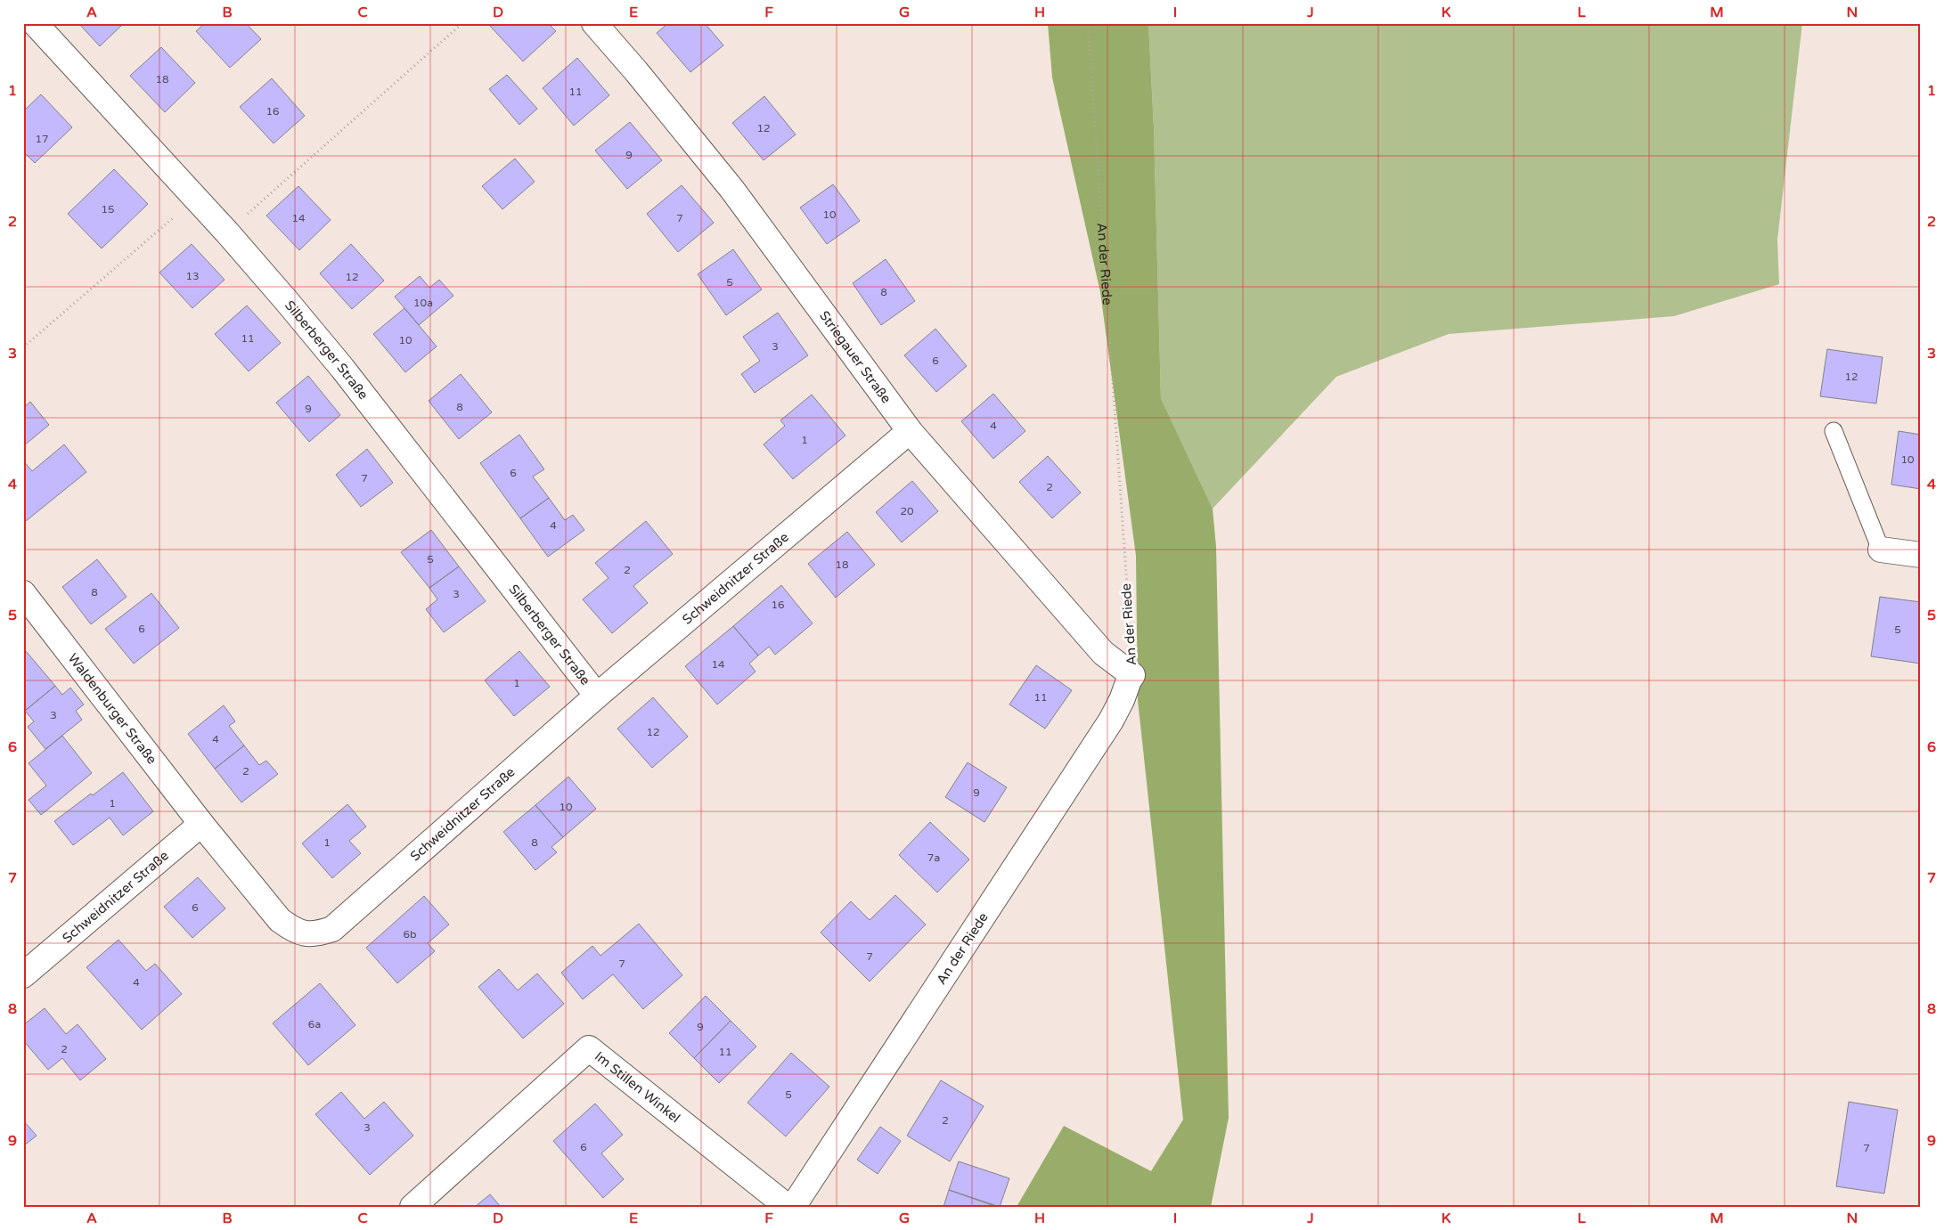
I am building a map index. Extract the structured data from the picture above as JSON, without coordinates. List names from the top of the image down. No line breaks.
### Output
{"streets":{"street":["An der Riede","Silberberger Straße","Striegauer Straße","Schweidnitzer Straße","Waldenburger Straße","Im Stillen Winkel"]},"crossings":[["An der Riede","Striegauer Straße"],["Silberberger Straße","Schweidnitzer Straße"],["Striegauer Straße","Schweidnitzer Straße"],["Schweidnitzer Straße","Waldenburger Straße"]],"house_numbers":["18","11","16","12","17","9","15","10","14","7","13","12","5","8","10a","11","10","3","6","12","8","9","4","1","10","6","7","2","20","4","5","18","2","8","3","16","6","5","14","1","11","3","12","4","2","9","1","10","1","8","7a","6","6b","7","7","4","6a","9","2","11","5","2","3","6","7"],"grid":{"columns":["A","B","C","D","E","F","G","H","I","J","K","L","M","N"],"rows":["1","2","3","4","5","6","7","8","9"]}}
